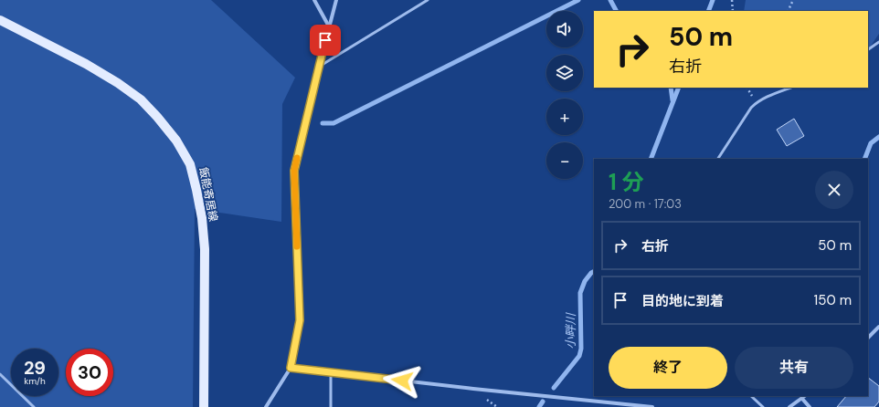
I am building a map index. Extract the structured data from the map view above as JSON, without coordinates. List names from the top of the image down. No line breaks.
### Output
{"streets":{"main road":["飯能寄居線"]},"water":["小畔川"],"page":{"map_buttons":["+","−"],"turn":["50 m","右折"],"heading":["1 分","200 m · 17:03"],"list":[{"name":"右折","value":"50 m"},{"name":"目的地に到着","value":"150 m"}],"buttons":["終了","共有"],"speed":"29 km/h","limit":"30"}}
